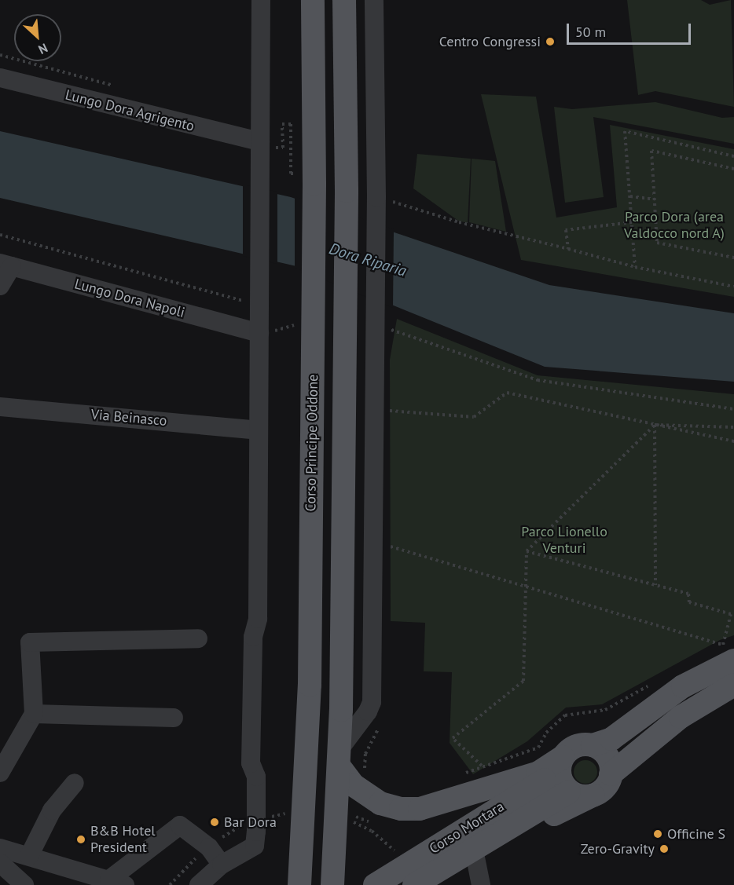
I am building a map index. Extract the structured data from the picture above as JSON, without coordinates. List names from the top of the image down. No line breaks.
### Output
{"streets":{"main road":["Corso Principe Oddone","Corso Mortara"],"street":["Lungo Dora Agrigento","Lungo Dora Napoli","Via Beinasco"]},"water":["Dora Riparia"],"parks":["Parco Dora (area Valdocco nord A)","Parco Lionello Venturi"],"places":["Centro Congressi","Bar Dora","Officine S","B&B Hotel President","Zero-Gravity"],"scale_bar":"50 m","north":"bottom right"}
